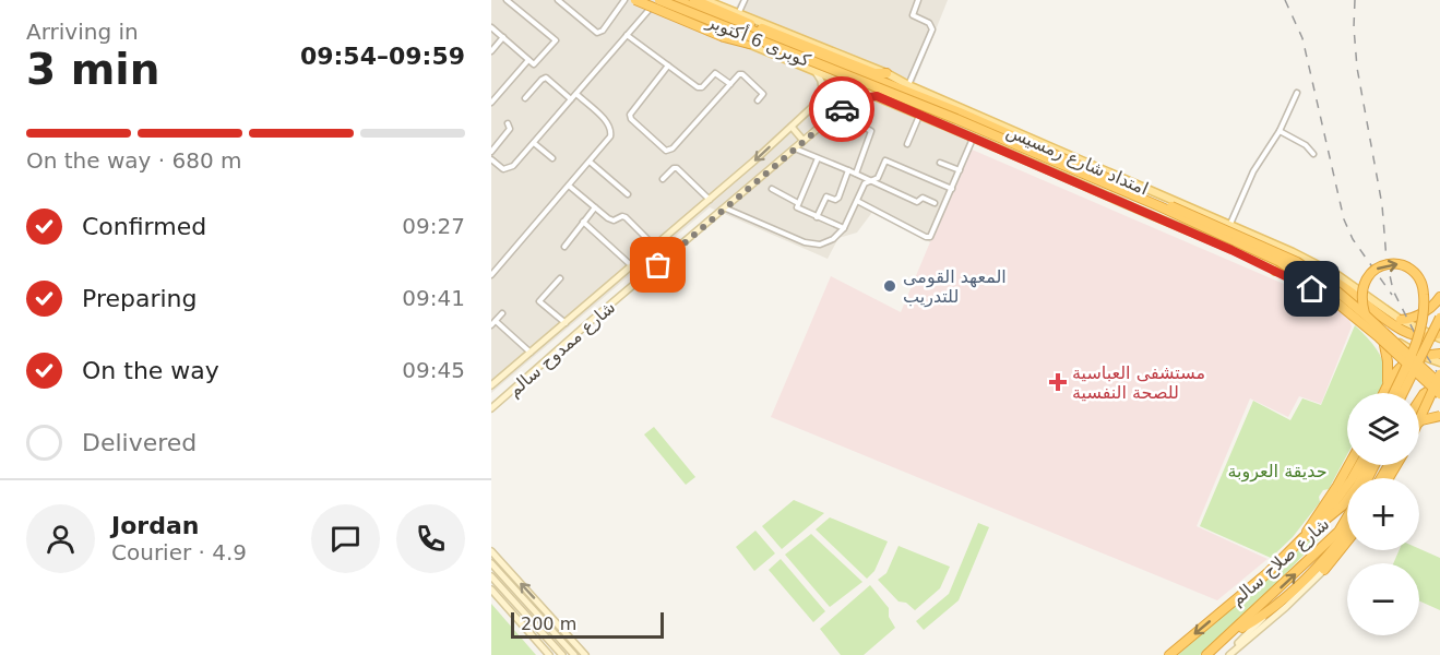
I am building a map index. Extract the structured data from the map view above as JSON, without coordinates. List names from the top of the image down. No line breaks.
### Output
{"streets":{"highway":["كوبرى 6 أكتوبر","شارع صلاح سالم"],"main road":["امتداد شارع رمسيس","شارع ممدوح سالم"]},"crossings":[["كوبرى 6 أكتوبر","امتداد شارع رمسيس"],["امتداد شارع رمسيس","شارع ممدوح سالم"]],"parks":["حديقة العروبة"],"places":{"other":["المعهد القومى للتدريب"],"health":["مستشفى العباسية للصحة النفسية"]},"scale_bar":"200 m","page":{"heading":["3 min","Arriving in","09:54–09:59"],"panel":["Jordan","Courier · 4.9"],"bar":"On the way · 680 m","list":[["Confirmed","09:27"],["Preparing","09:41"],["On the way","09:45"],"Delivered"],"map_buttons":["+","−"],"scale":"200 m"}}
